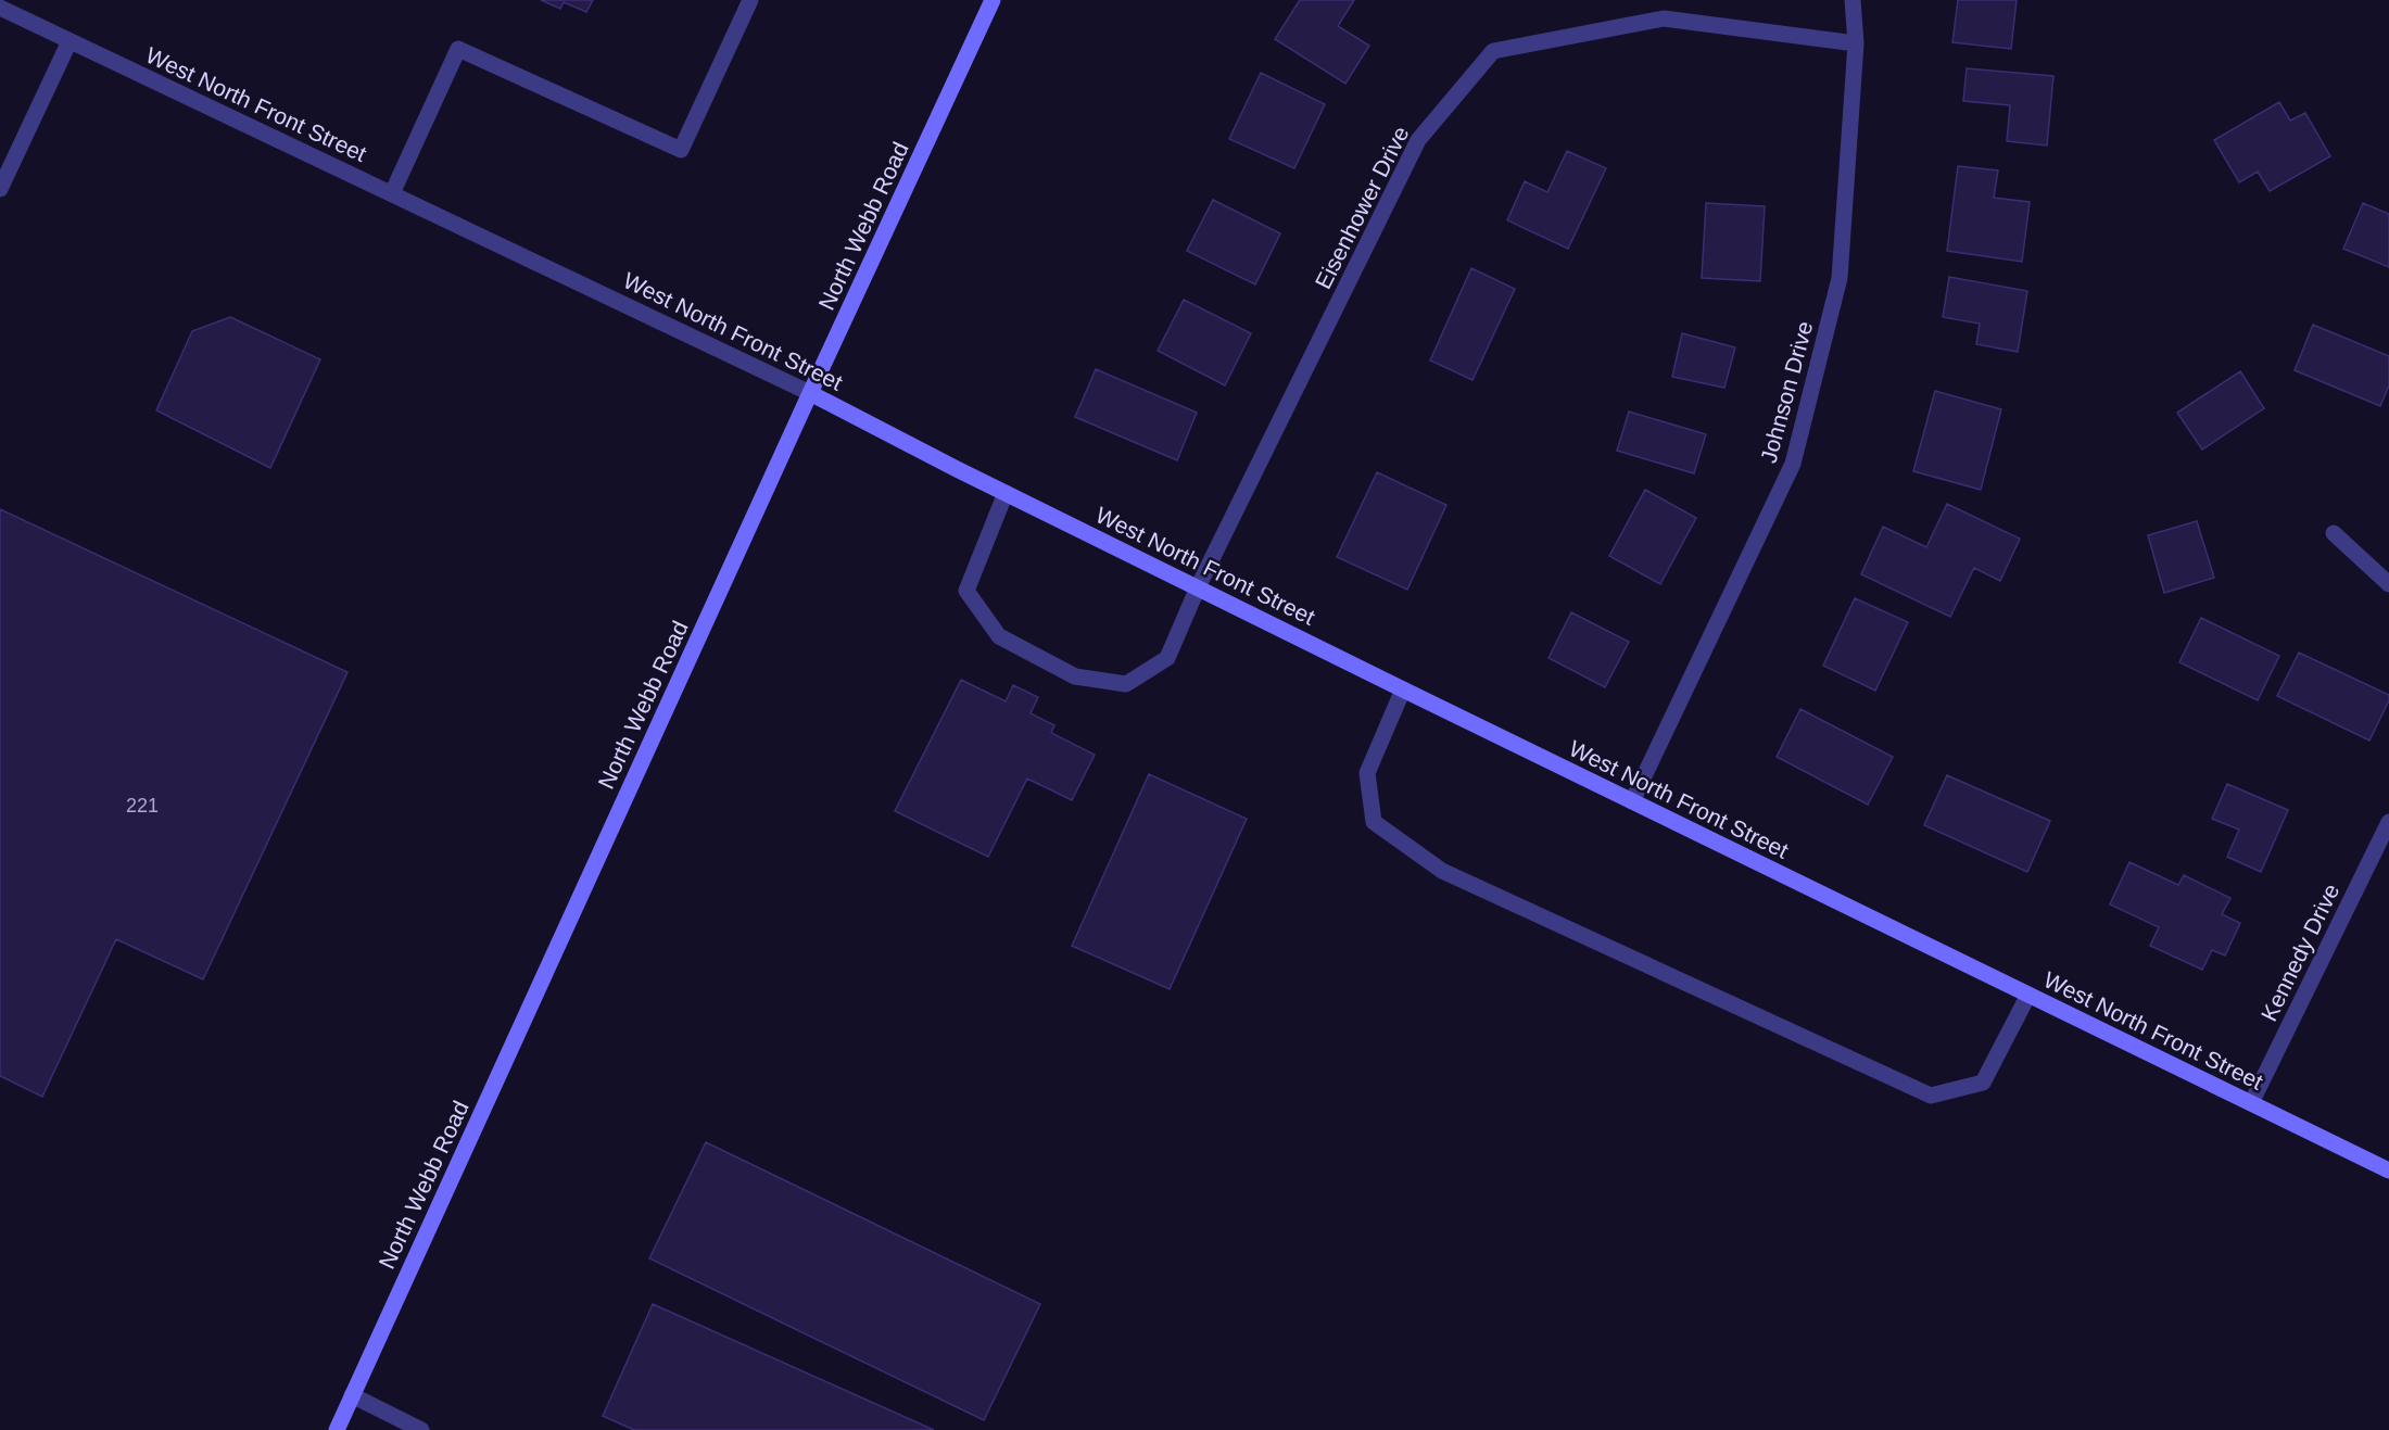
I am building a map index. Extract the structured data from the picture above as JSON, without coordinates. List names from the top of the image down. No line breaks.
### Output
{"streets":{"street":["West North Front Street","Eisenhower Drive","North Webb Road","Johnson Drive","Kennedy Drive"]},"crossings":[["West North Front Street","Eisenhower Drive"],["West North Front Street","North Webb Road"],["West North Front Street","Johnson Drive"],["West North Front Street","Kennedy Drive"],["Eisenhower Drive","Johnson Drive"]],"house_numbers":["221"]}
